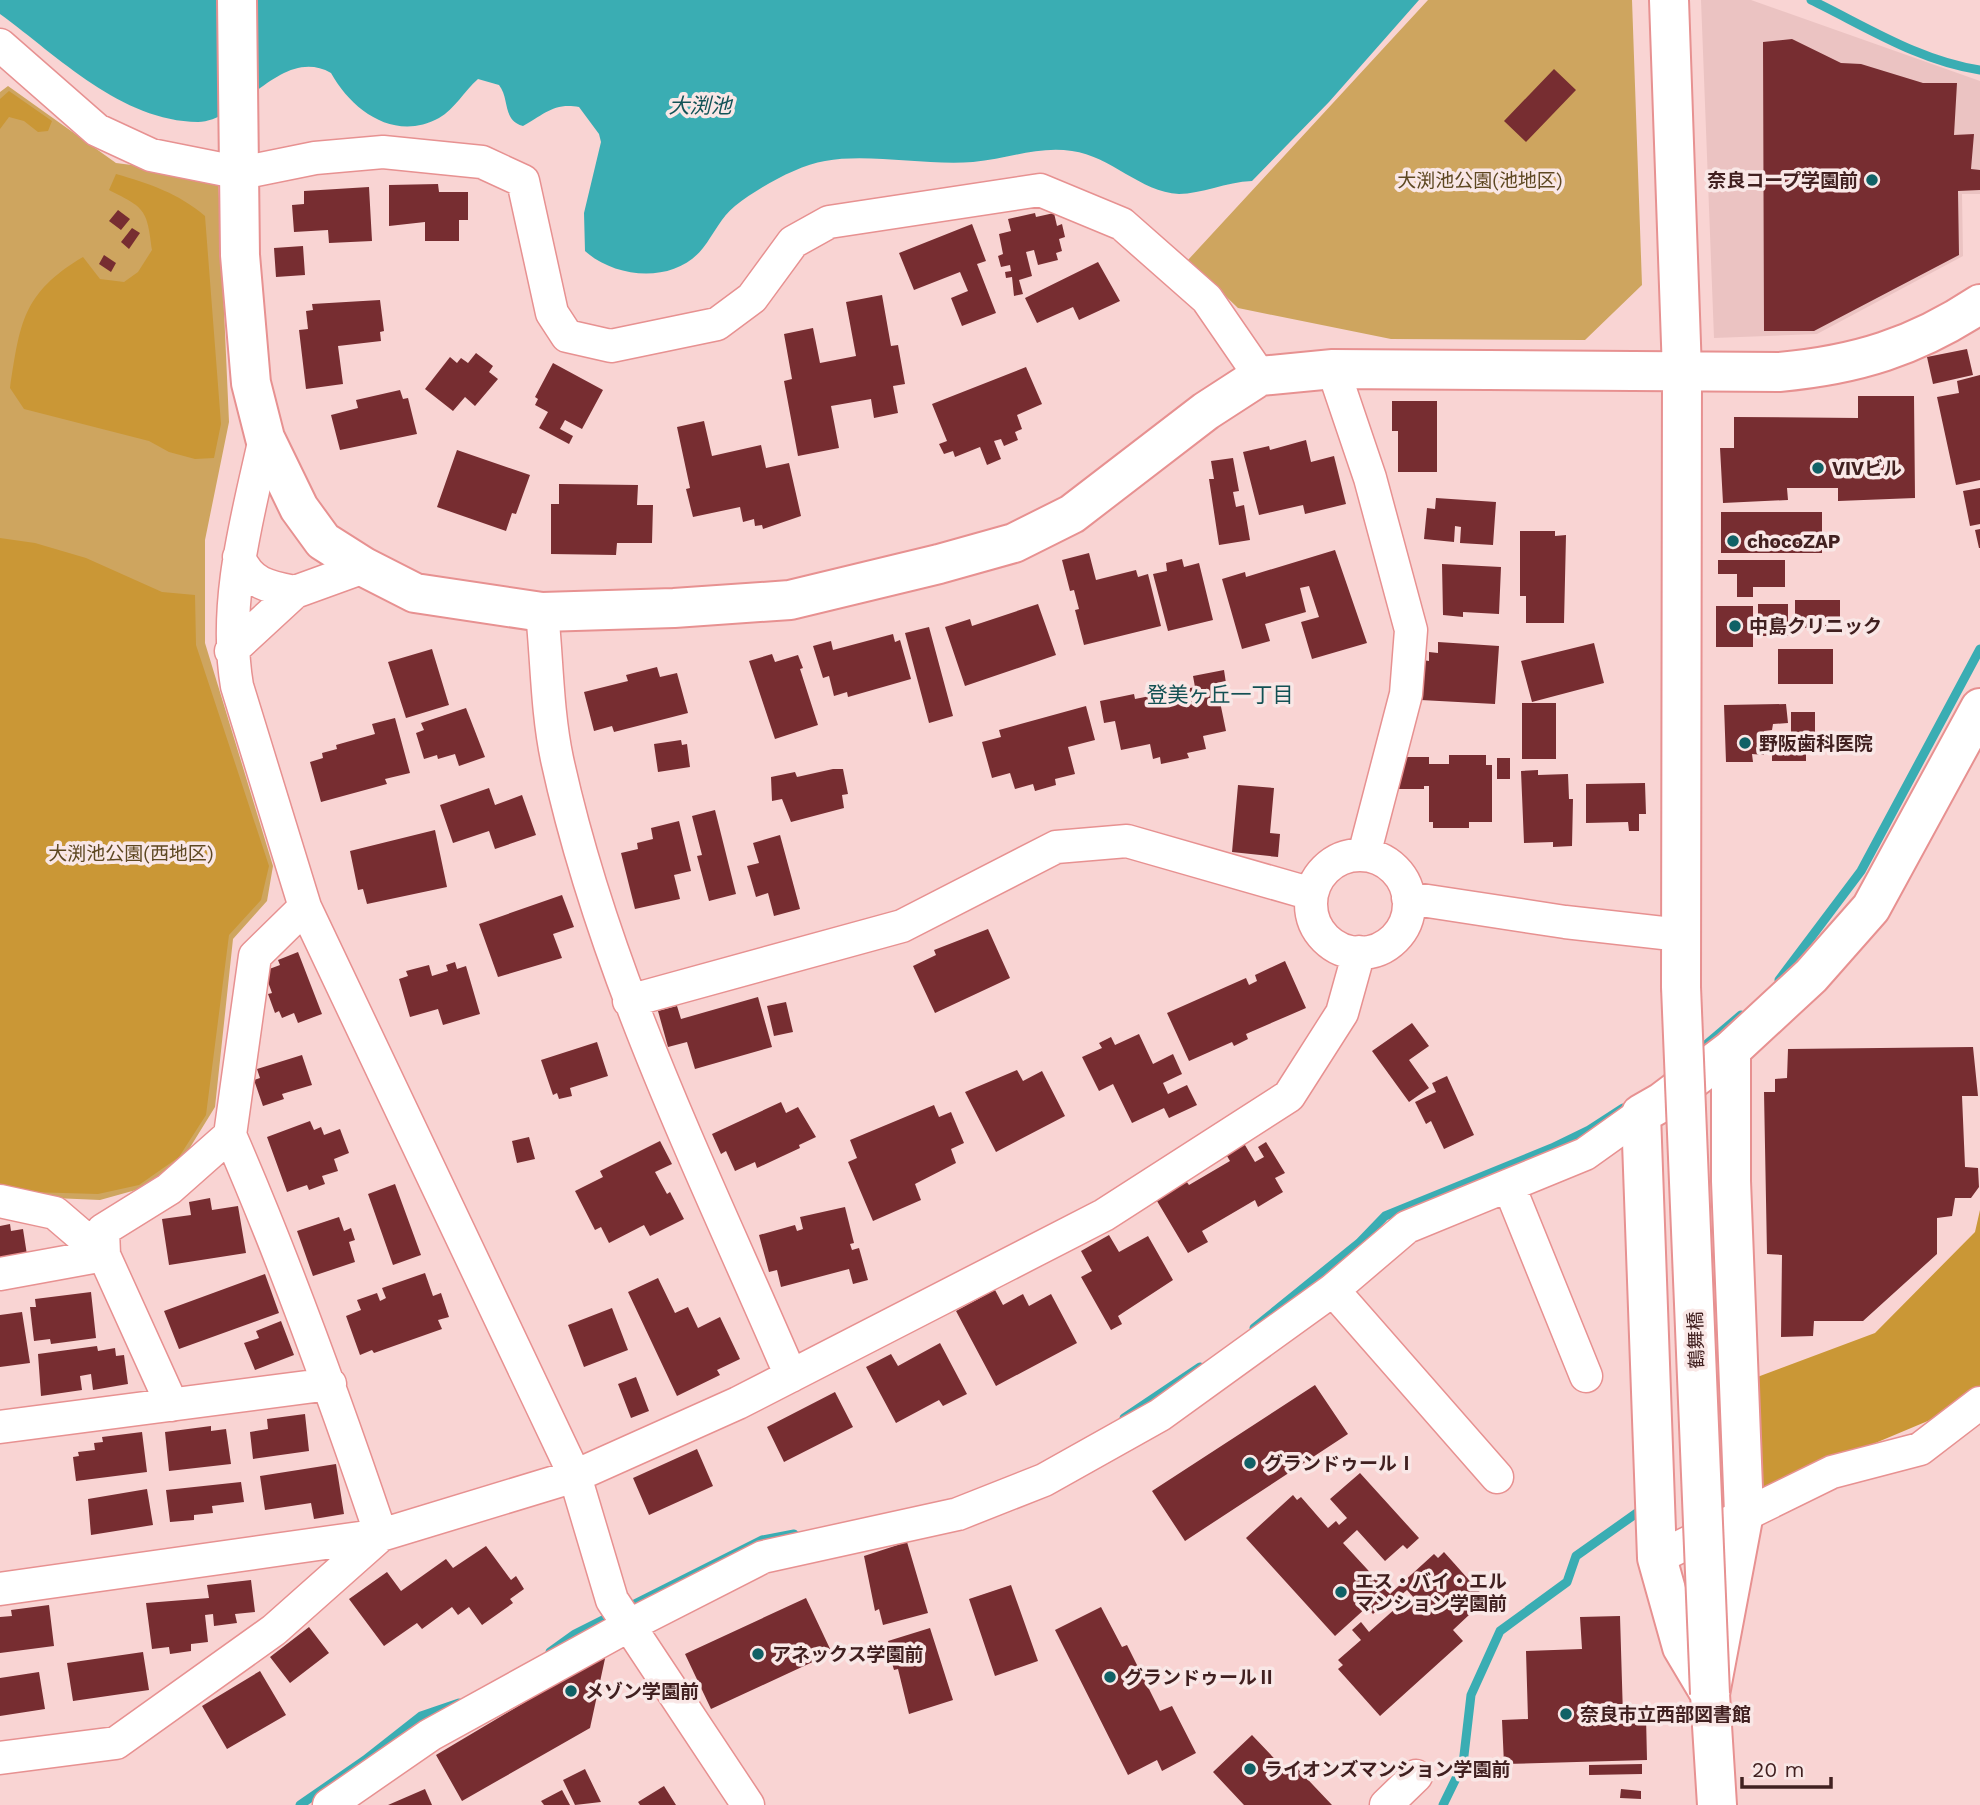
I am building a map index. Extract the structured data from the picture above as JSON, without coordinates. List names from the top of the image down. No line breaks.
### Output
{"streets":{"street":["鶴舞橋"]},"districts":["登美ヶ丘一丁目"],"water":["大渕池"],"parks":["大渕池公園(池地区)","大渕池公園(西地区)"],"places":["奈良コープ学園前","VIVビル","chocoZAP","中島クリニック","野阪歯科医院","グランドゥールⅠ","エス・バイ・エル マンション学園前","アネックス学園前","グランドゥールⅡ","メゾン学園前","奈良市立西部図書館","ライオンズマンション学園前"],"scale_bar":"20 m"}
